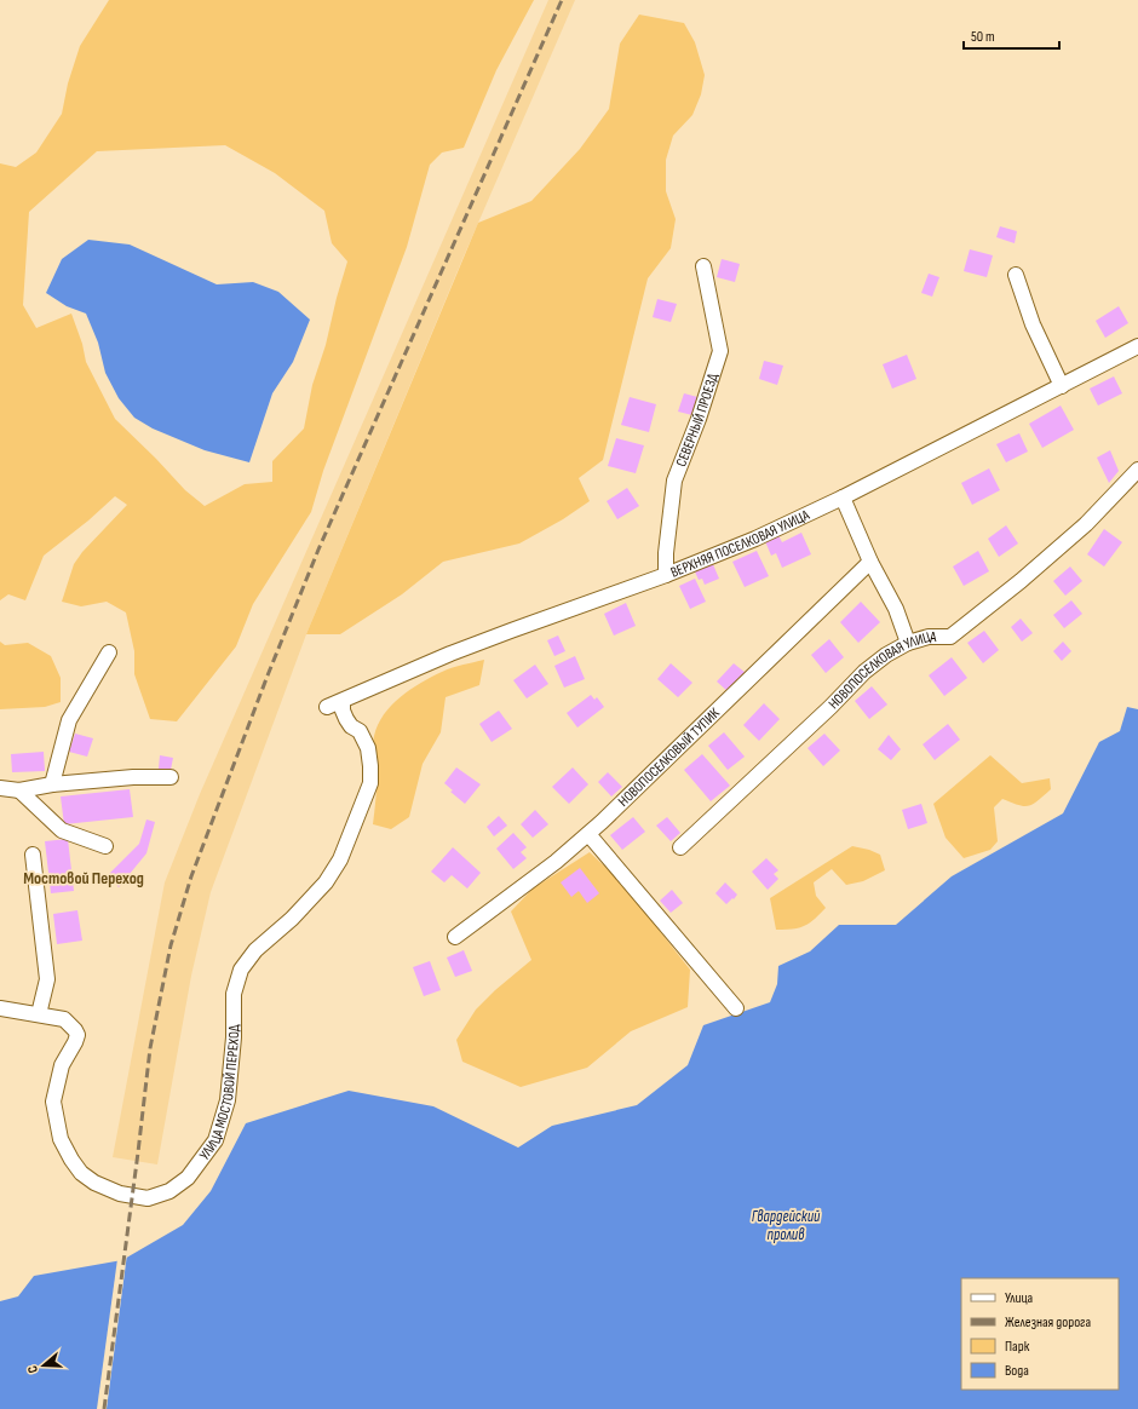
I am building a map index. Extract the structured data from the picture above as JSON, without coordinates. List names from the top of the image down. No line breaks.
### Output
{"streets":{"street":["СЕВЕРНЫЙ ПРОЕЗД","ВЕРХНЯЯ ПОСЕЛКОВАЯ УЛИЦА","НОВОПОСЕЛКОВАЯ УЛИЦА","НОВОПОСЕЛКОВЫЙ ТУПИК","УЛИЦА МОСТОВОЙ ПЕРЕХОД"]},"crossings":[["СЕВЕРНЫЙ ПРОЕЗД","ВЕРХНЯЯ ПОСЕЛКОВАЯ УЛИЦА"],["ВЕРХНЯЯ ПОСЕЛКОВАЯ УЛИЦА","УЛИЦА МОСТОВОЙ ПЕРЕХОД"]],"districts":["Мостовой Переход"],"water":["Гвардейский пролив"],"legend":["Улица","Железная дорога","Парк","Вода"],"scale_bar":"50 m","north":"left"}
